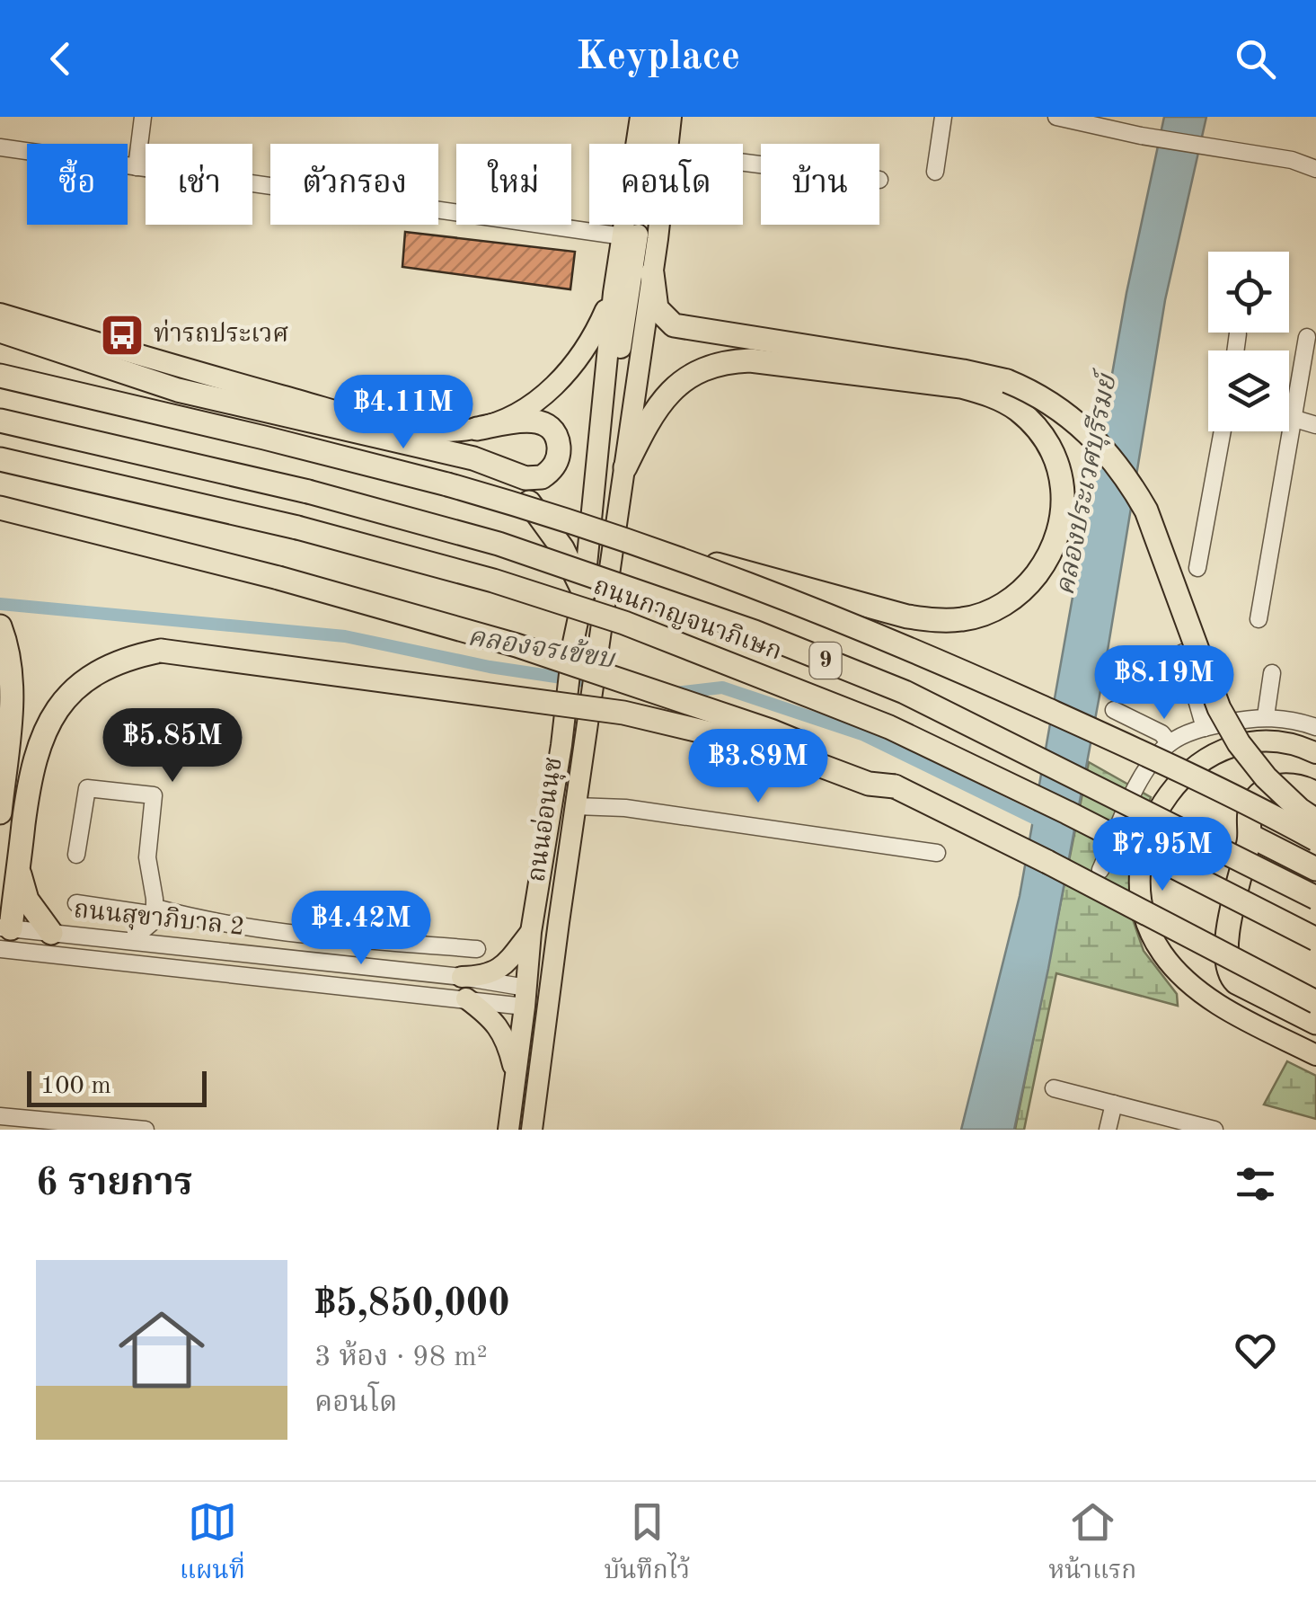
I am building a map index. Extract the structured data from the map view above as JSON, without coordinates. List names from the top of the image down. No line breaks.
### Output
{"streets":{"highway":["ถนนกาญจนาภิเษก","9"],"main road":["ถนนอ่อนนุช"],"street":["ถนนสุขาภิบาล 2"]},"crossings":[["ถนนอ่อนนุช","ถนนสุขาภิบาล 2"]],"water":["คลองประเวศบุรีรมย์","คลองจรเข้ขบ"],"places":{"bus stop":["ท่ารถประเวศ"]},"scale_bar":"100 m","page":{"header":"Keyplace","chip":["ซื้อ","เช่า","ตัวกรอง","ใหม่","คอนโด","บ้าน"],"price":["฿4.11M","฿8.19M","฿5.85M","฿3.89M","฿7.95M","฿4.42M"],"scale":"100 m","heading":"6 รายการ","list":[{"name":"฿5,850,000","note":"3 ห้อง · 98 m² · คอนโด"}],"tabs":["แผนที่","บันทึกไว้","หน้าแรก"]}}
